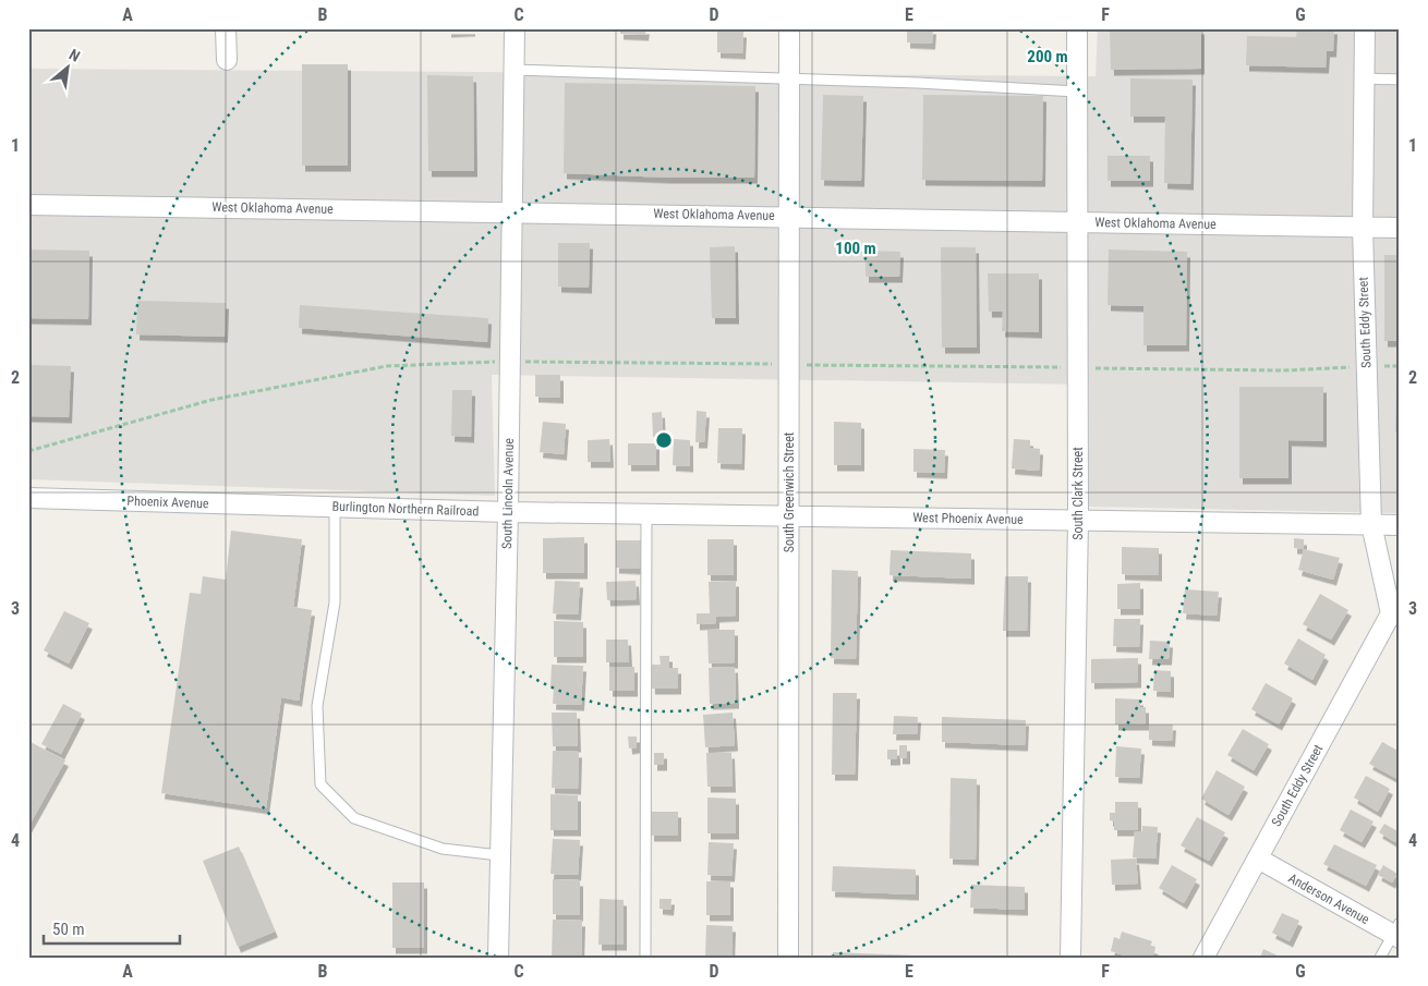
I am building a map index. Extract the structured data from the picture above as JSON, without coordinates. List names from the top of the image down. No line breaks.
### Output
{"streets":{"street":["West Oklahoma Avenue","South Eddy Street","South Greenwich Street","South Lincoln Avenue","South Clark Street","Phoenix Avenue","Burlington Northern Railroad","West Phoenix Avenue","Anderson Avenue"]},"crossings":[["West Oklahoma Avenue","South Eddy Street"],["West Oklahoma Avenue","South Greenwich Street"],["West Oklahoma Avenue","South Lincoln Avenue"],["West Oklahoma Avenue","South Clark Street"],["South Eddy Street","West Phoenix Avenue"],["South Eddy Street","Anderson Avenue"],["South Greenwich Street","West Phoenix Avenue"],["South Lincoln Avenue","Burlington Northern Railroad"],["South Clark Street","West Phoenix Avenue"],["Phoenix Avenue","Burlington Northern Railroad"],["Burlington Northern Railroad","West Phoenix Avenue"]],"scale_bar":"50 m","north":"top right","grid":{"columns":["A","B","C","D","E","F","G"],"rows":["1","2","3","4"]},"rings":["200 m","100 m"]}
